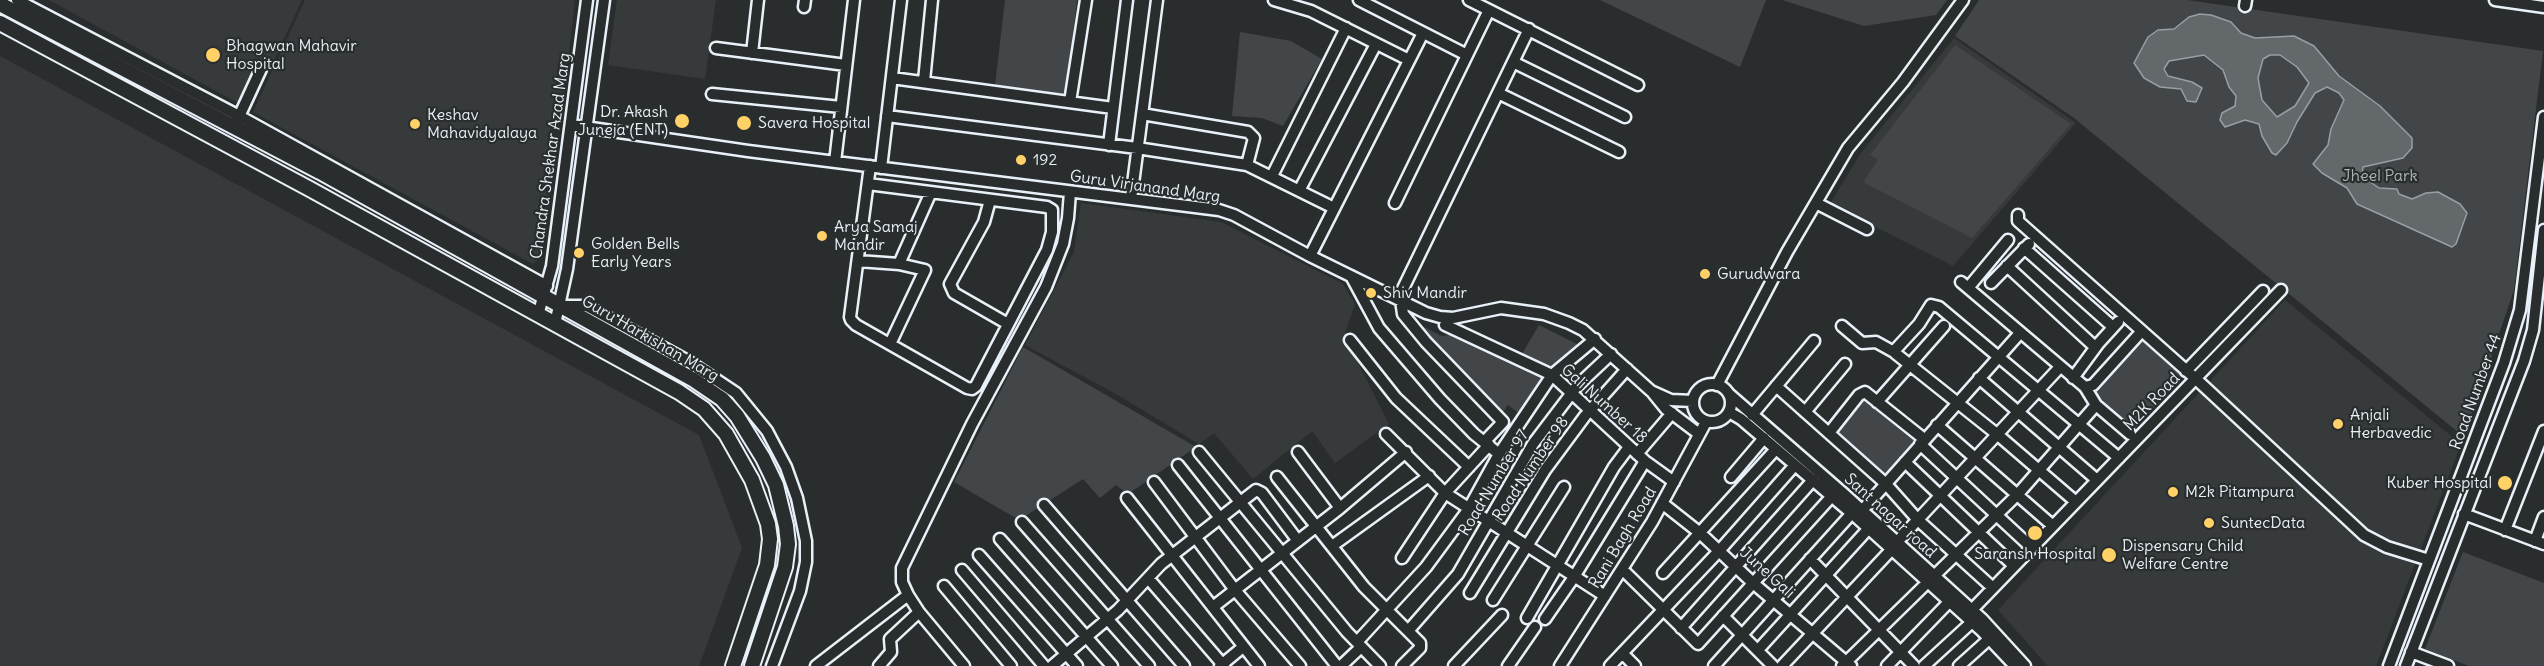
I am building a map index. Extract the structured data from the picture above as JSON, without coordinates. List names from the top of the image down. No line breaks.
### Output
{"streets":{"main road":["Guru Harkishan Marg"],"street":["Chandra Shekhar Azad Marg","Guru Virjanand Marg","Road Number 44","M2K Road","Gali Number 18","Road Number 98","Road Number 97","Sant nagar road","Rani Bagh Road","June Gali"]},"crossings":[["Chandra Shekhar Azad Marg","Guru Virjanand Marg"],["Chandra Shekhar Azad Marg","Guru Harkishan Marg"],["Guru Virjanand Marg","Road Number 98"],["Guru Virjanand Marg","Road Number 97"],["Guru Virjanand Marg","Sant nagar road"],["Guru Virjanand Marg","Rani Bagh Road"],["Road Number 44","M2K Road"],["M2K Road","Sant nagar road"],["Gali Number 18","Road Number 98"],["Gali Number 18","Road Number 97"],["Gali Number 18","Rani Bagh Road"],["Sant nagar road","Rani Bagh Road"],["Rani Bagh Road","June Gali"]],"parks":["Jheel Park"],"places":["Bhagwan Mahavir Hospital","Dr. Akash Juneja (ENT)","Savera Hospital","Keshav Mahavidyalaya","192","Arya Samaj Mandir","Golden Bells Early Years","Gurudwara","Shiv Mandir","Anjali Herbavedic","Kuber Hospital","M2k Pitampura","SuntecData","Saransh Hospital","Dispensary Child Welfare Centre"]}
